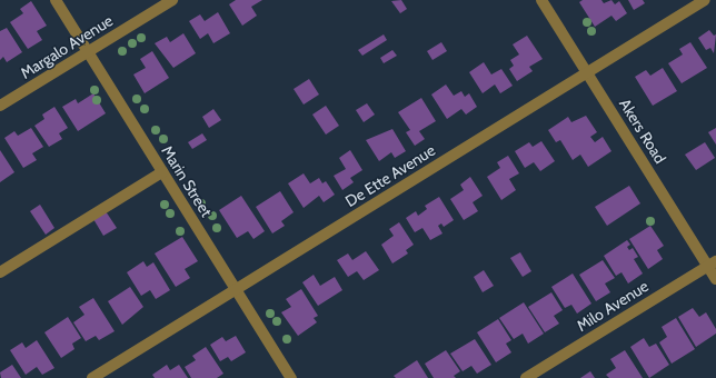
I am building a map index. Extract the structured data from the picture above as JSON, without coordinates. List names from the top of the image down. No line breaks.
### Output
{"streets":{"street":["Margalo Avenue","Akers Road","De Ette Avenue","Marin Street","Milo Avenue"]},"crossings":[["Margalo Avenue","Marin Street"],["Akers Road","De Ette Avenue"],["Akers Road","Milo Avenue"],["De Ette Avenue","Marin Street"]]}
